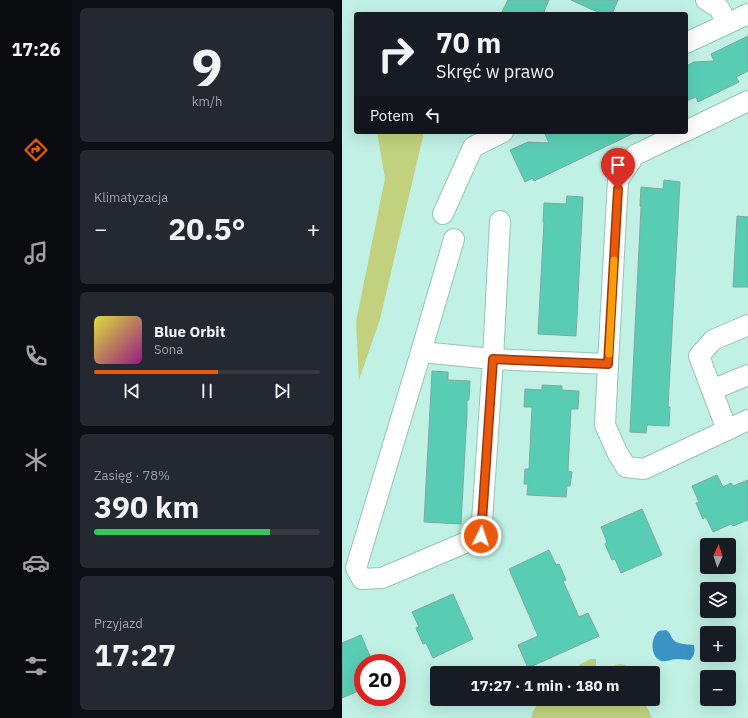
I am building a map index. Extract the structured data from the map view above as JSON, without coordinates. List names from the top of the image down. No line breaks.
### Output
{"north":"top","page":{"tabs":"17:26","tile":[["9","km/h"],"Klimatyzacja",["Zasięg · 78%","390 km"],["Przyjazd","17:27"]],"turn":["70 m","Skręć w prawo"],"then":"Potem","heat":["−","20.5°","+"],"song":["Blue Orbit","Sona"],"map_buttons":["+","−"],"limit":"20","trip":"17:27 · 1 min · 180 m"}}
